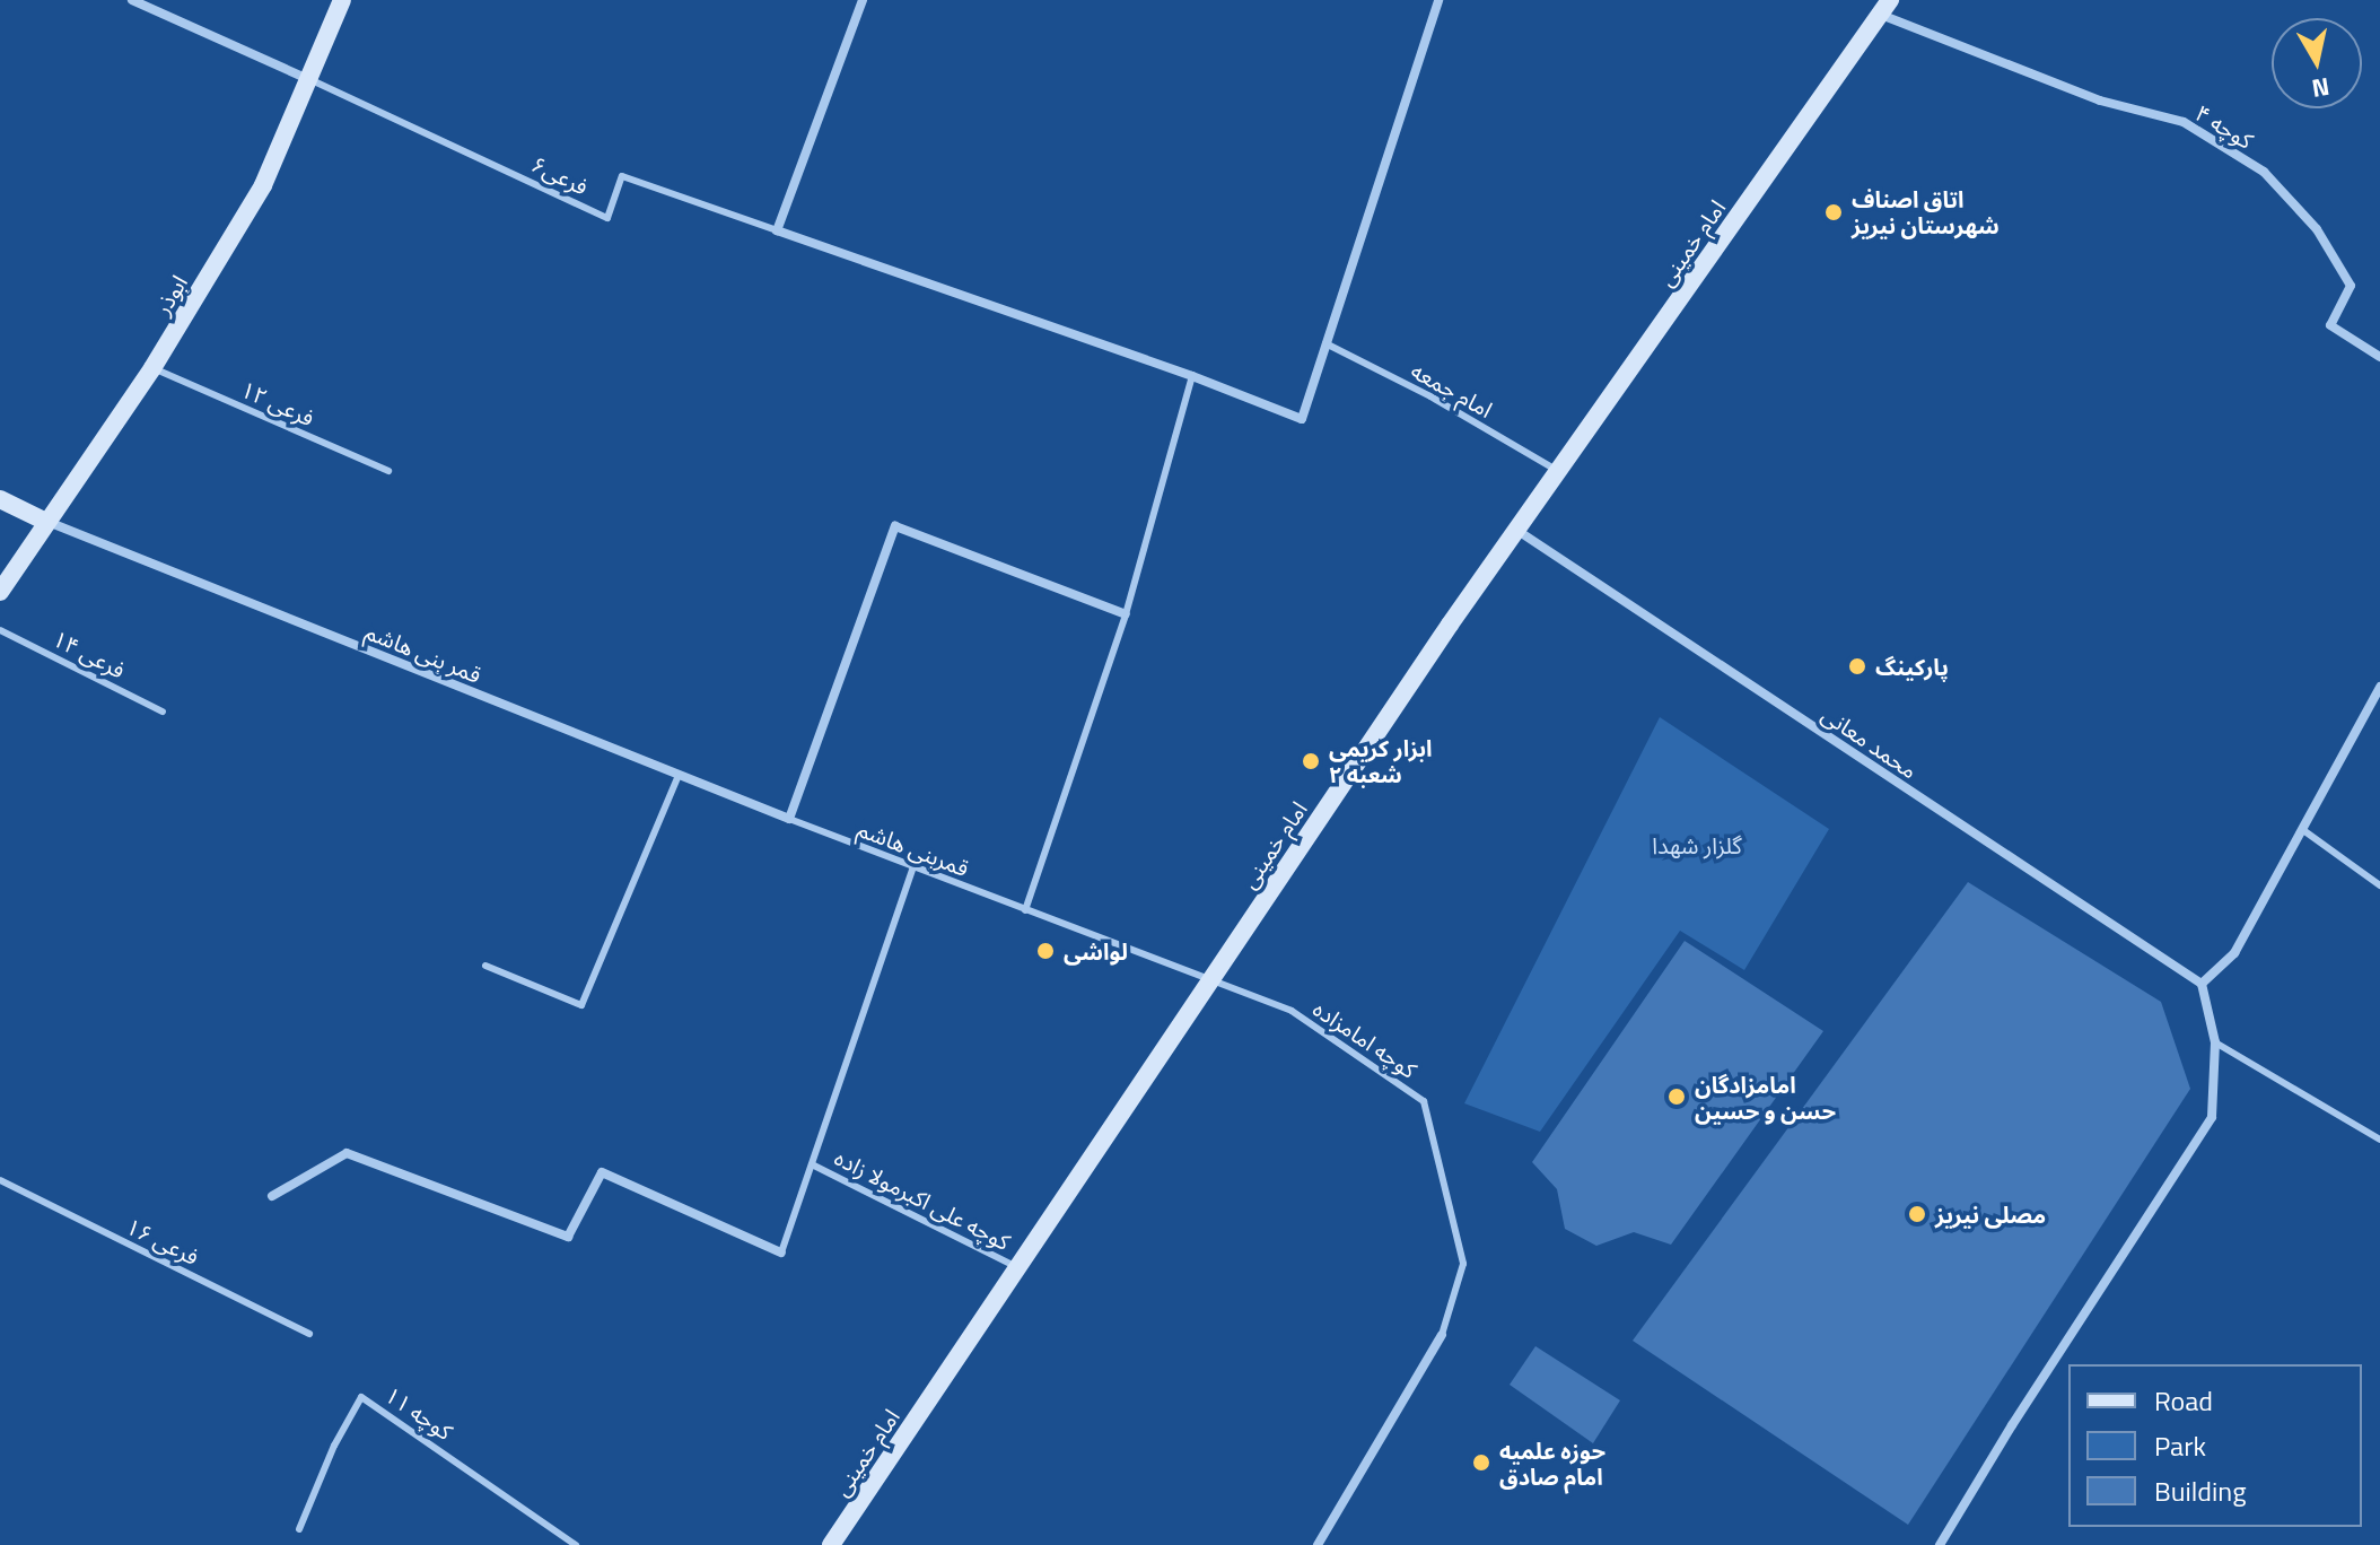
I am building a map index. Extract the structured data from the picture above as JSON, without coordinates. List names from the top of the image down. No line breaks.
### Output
{"streets":{"main road":["امام خمینی","ابوذر"],"street":["کوچه ۴","قمر بنی هاشم","محمد معانی"],"lane":["فرعی۶","امام جمعه","فرعی ۱۲","فرعی ۱۴","قمربنی هاشم","کوچه امامزاده","کوچه علی اکبرمولا زاده","فرعی ۱۶","کوچه ۱۱"]},"crossings":[["کوچه ۴","امام خمینی"],["فرعی۶","ابوذر"],["امام خمینی","امام جمعه"],["امام خمینی","محمد معانی"],["امام خمینی","قمربنی هاشم"],["امام خمینی","کوچه امامزاده"],["امام خمینی","کوچه علی اکبرمولا زاده"],["ابوذر","فرعی ۱۲"],["ابوذر","قمر بنی هاشم"],["قمر بنی هاشم","قمربنی هاشم"],["قمربنی هاشم","کوچه امامزاده"]],"parks":["گلزار شهدا"],"places":["اتاق اصناف شهرستان نیریز","پارکینگ","ابزار کریمی شعبه ۲","لواشی","امامزادگان حسن و حسین","مصلی نیریز","حوزه علمیه امام صادق"],"legend":["Road","Park","Building"],"north":"bottom"}
